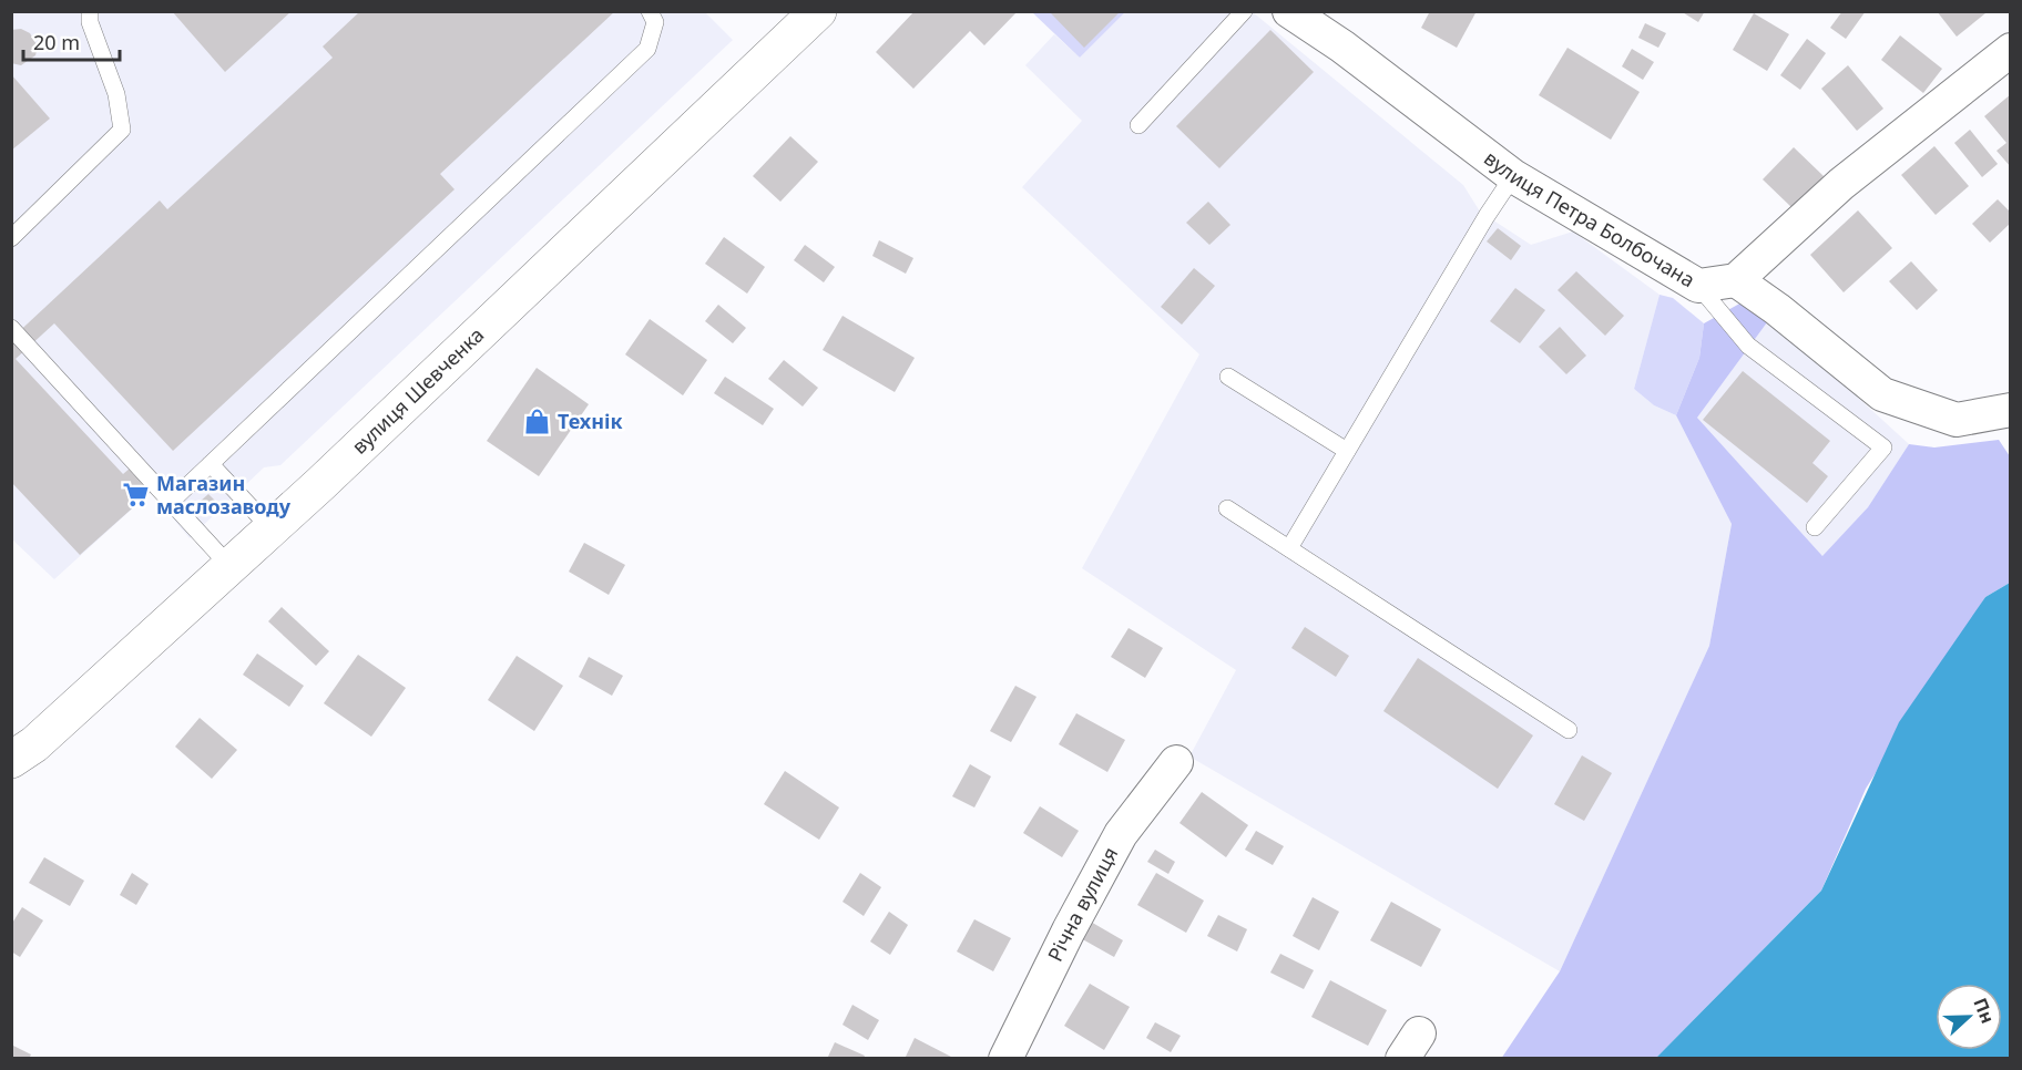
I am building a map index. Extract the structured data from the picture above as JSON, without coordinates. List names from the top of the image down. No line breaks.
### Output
{"streets":{"street":["вулиця Петра Болбочана","вулиця Шевченка","Річна вулиця"]},"places":{"shop":["Технік"],"supermarket":["Магазин маслозаводу"]},"scale_bar":"20 m","north":"right"}
